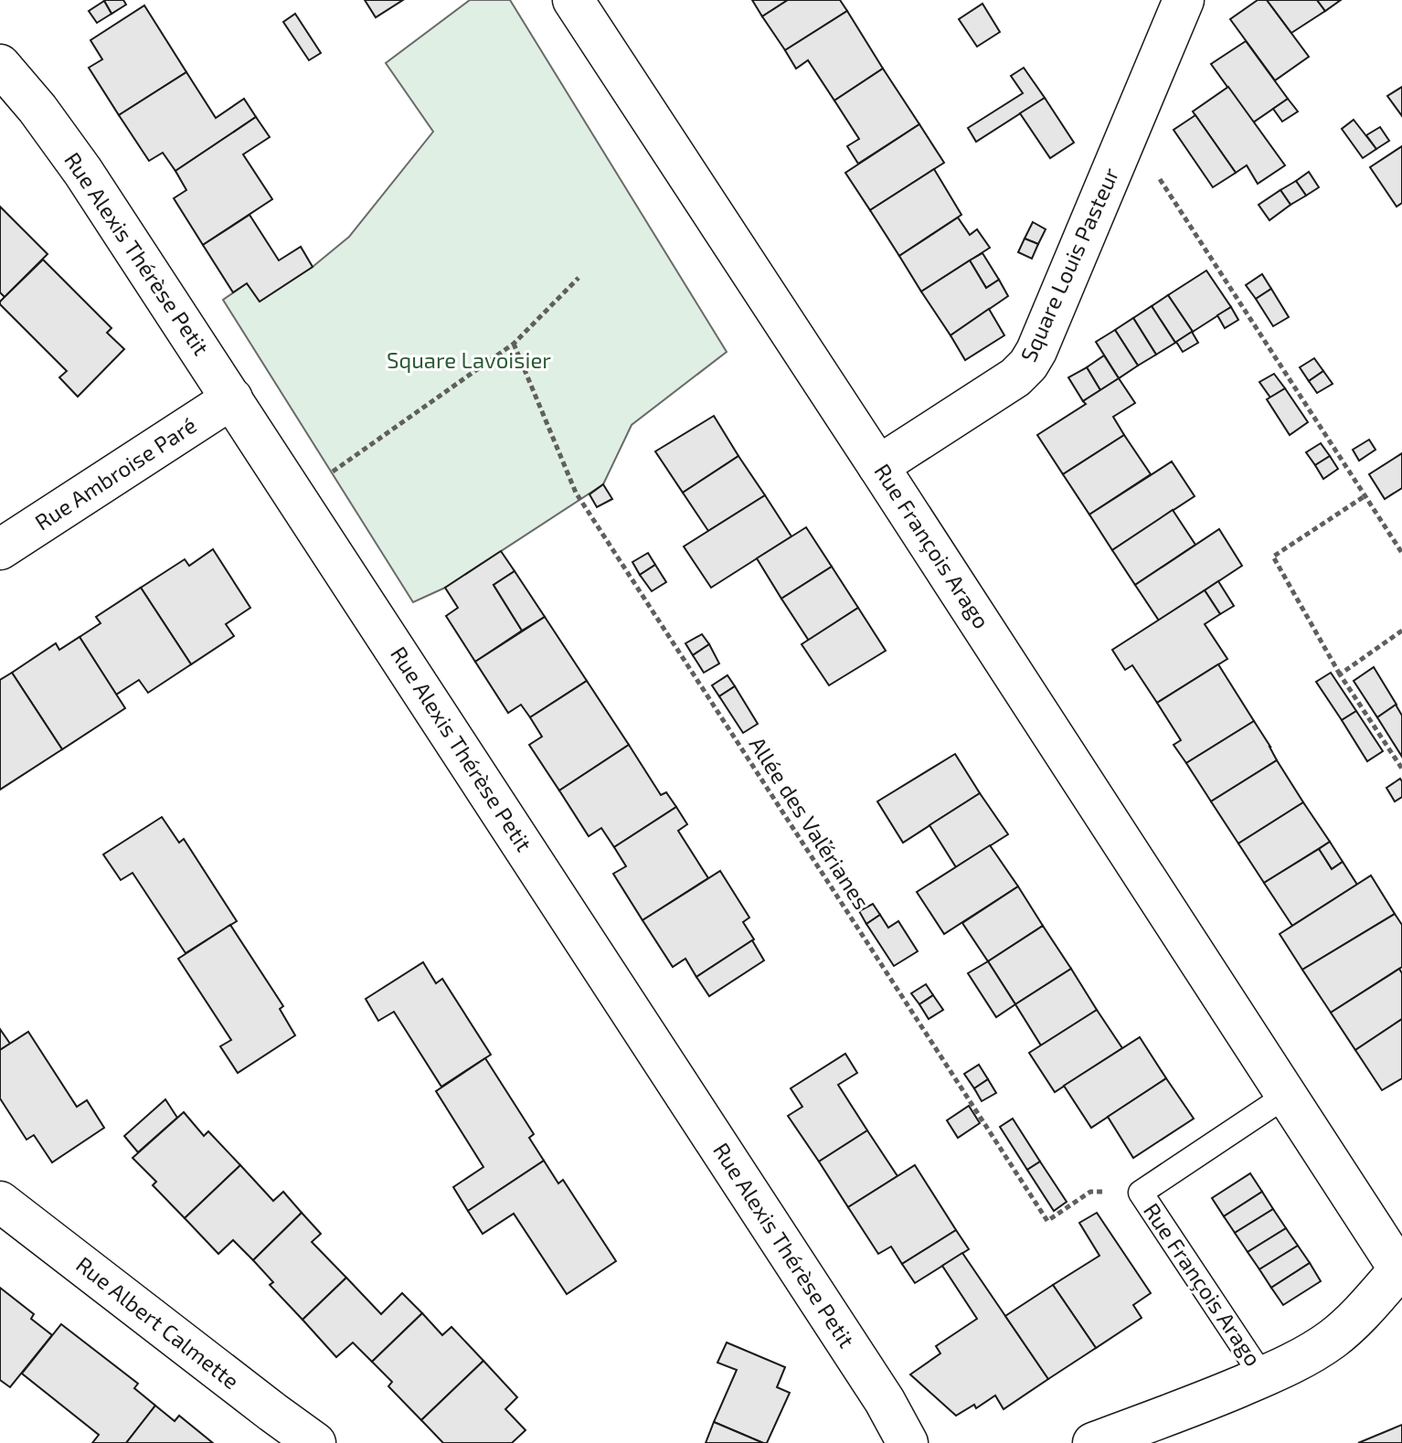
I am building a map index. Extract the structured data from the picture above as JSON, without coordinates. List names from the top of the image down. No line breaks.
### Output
{"streets":{"street":["Rue Alexis Thérèse Petit","Square Louis Pasteur","Rue Ambroise Paré","Rue François Arago","Rue Albert Calmette"],"path":["Allée des Valérianes"]},"crossings":[["Rue Alexis Thérèse Petit","Rue Ambroise Paré"],["Square Louis Pasteur","Rue François Arago"],["Rue François Arago","Allée des Valérianes"]],"parks":["Square Lavoisier"]}
